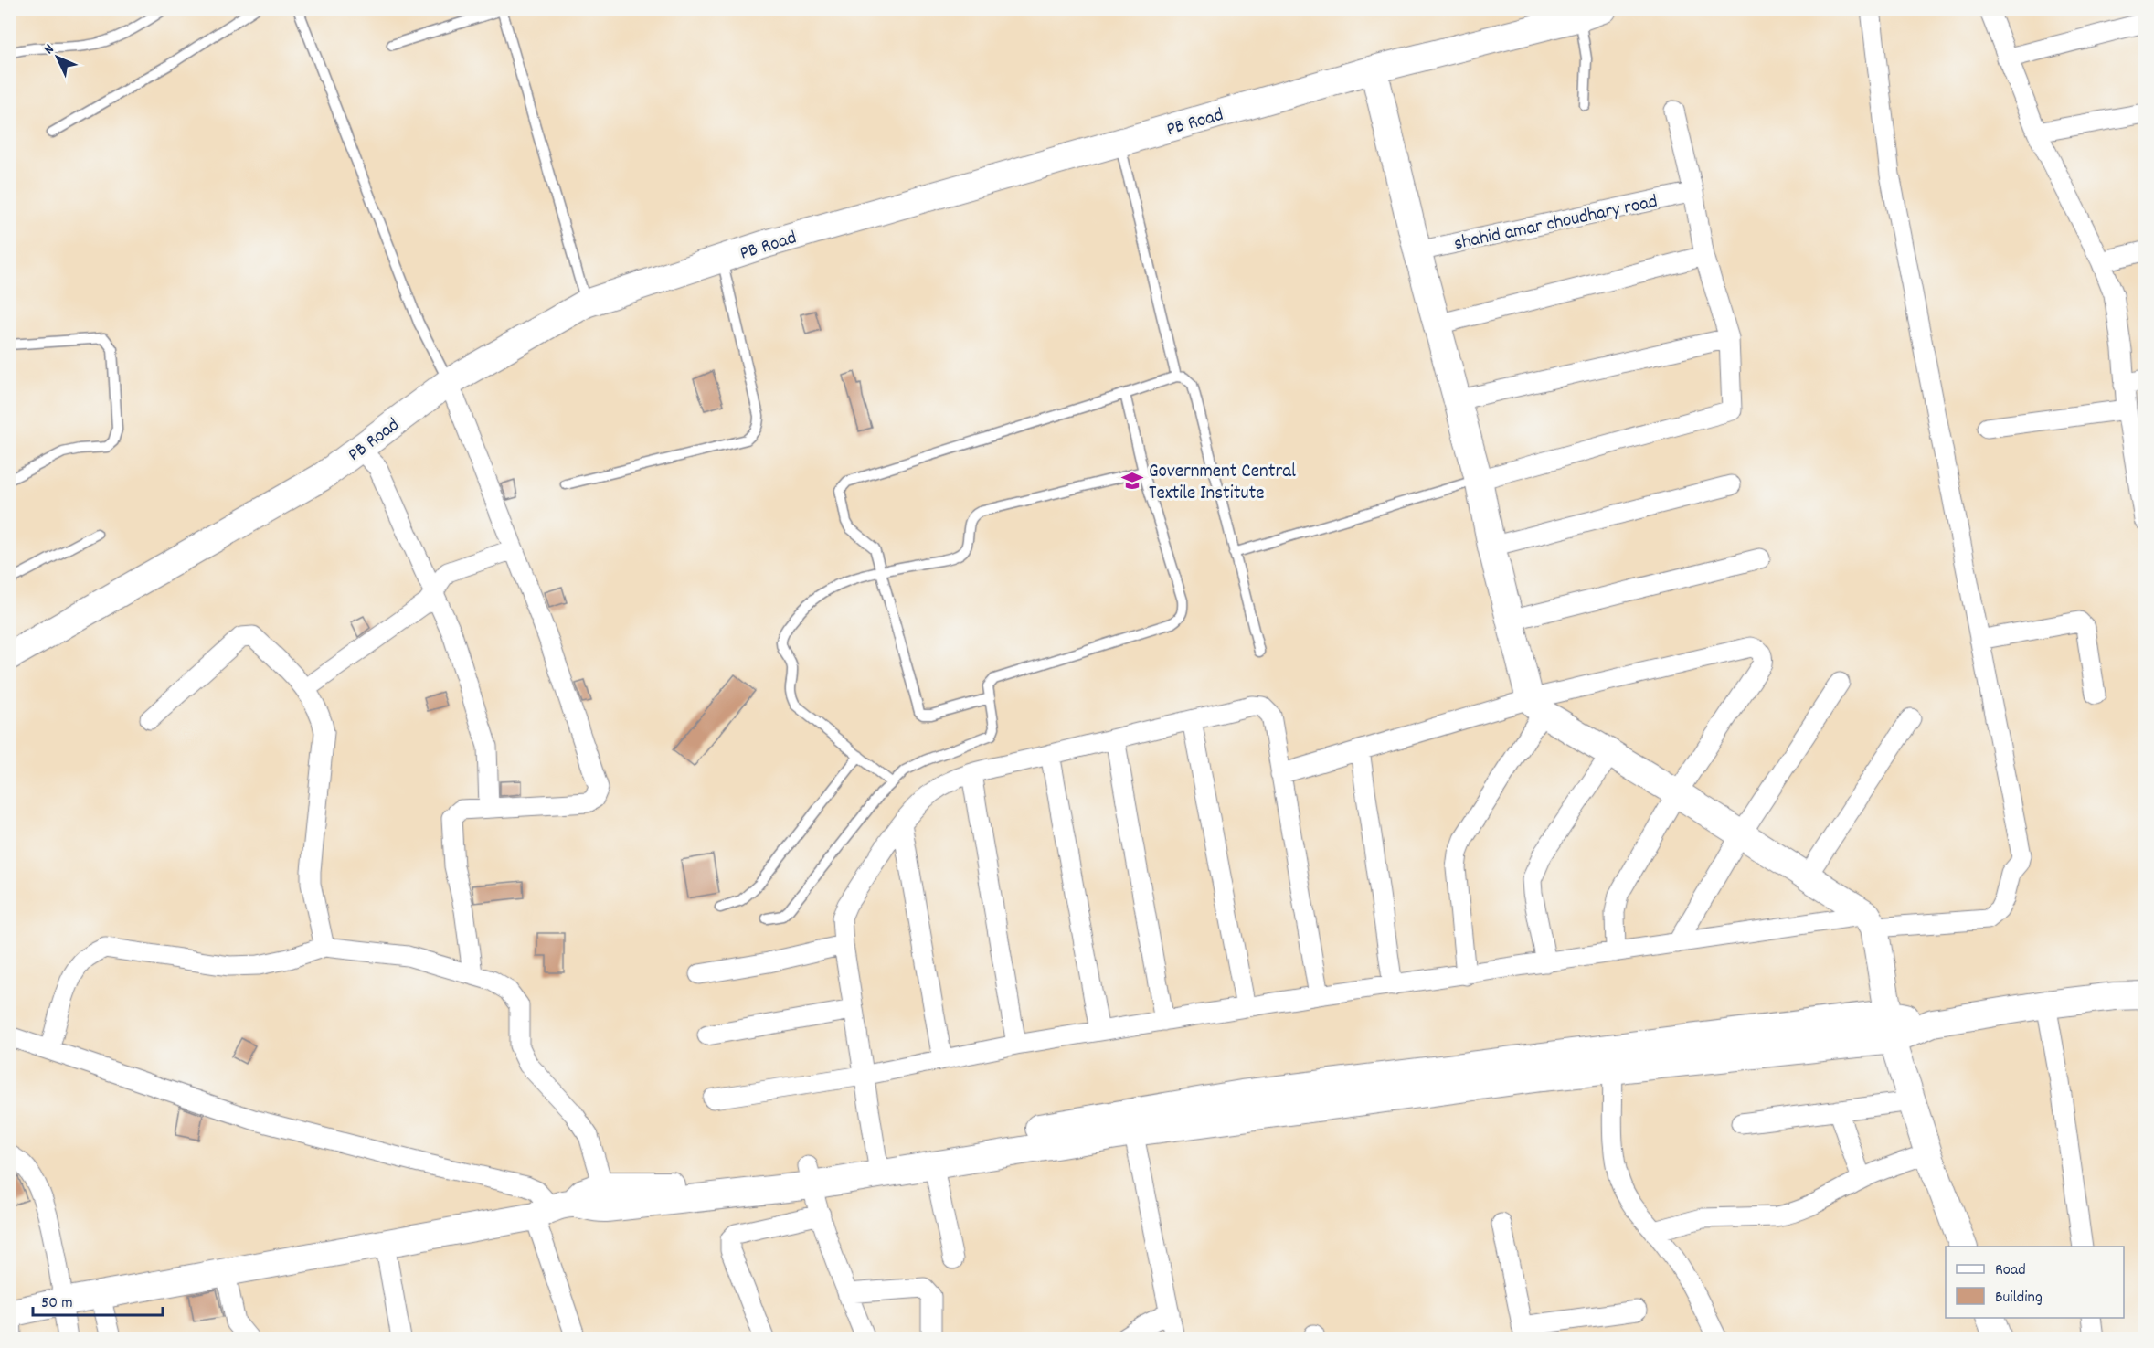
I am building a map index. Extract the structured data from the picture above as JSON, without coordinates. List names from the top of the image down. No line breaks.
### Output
{"streets":{"street":["PB Road","shahid amar choudhary road"]},"places":{"school or university":["Government Central Textile Institute"]},"legend":["Road","Building"],"scale_bar":"50 m","north":"top left"}
